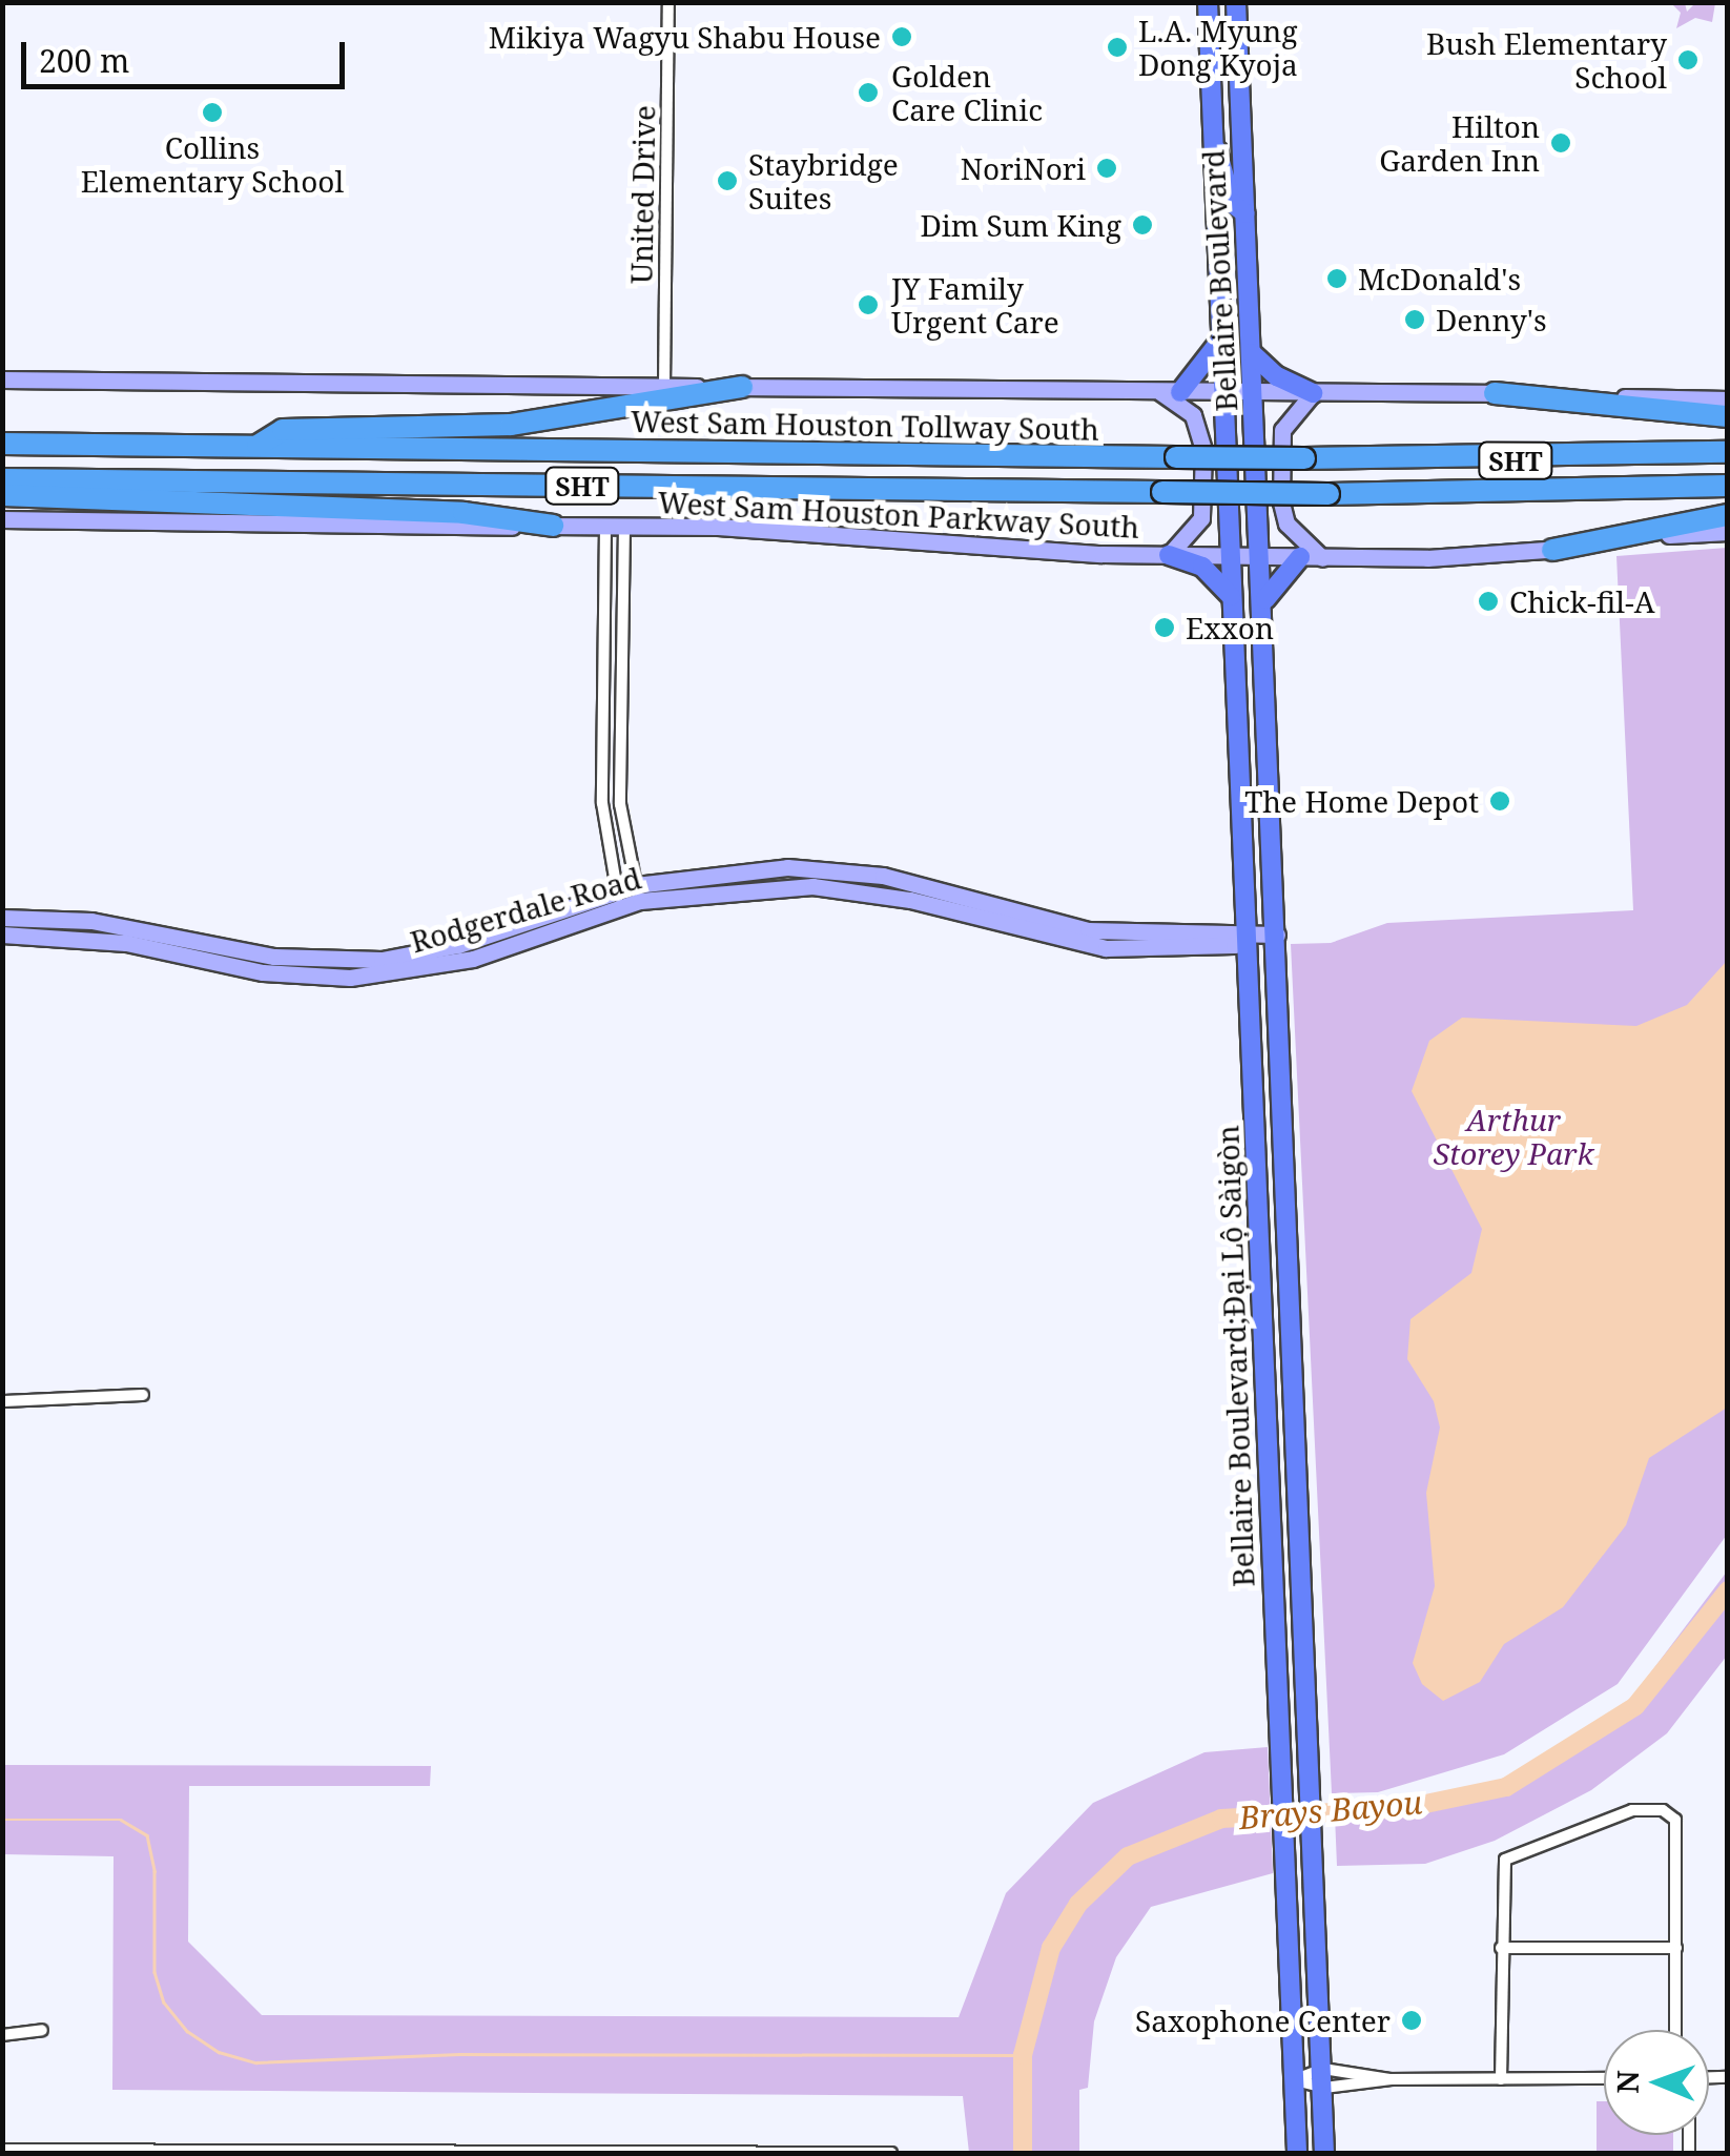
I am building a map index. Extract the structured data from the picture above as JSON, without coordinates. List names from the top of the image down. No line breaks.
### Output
{"streets":{"highway":["West Sam Houston Tollway South","SHT"],"main road":["Bellaire Boulevard","West Sam Houston Parkway South","Rodgerdale Road","Bellaire Boulevard;Đại Lộ Sàigòn"],"street":["United Drive"]},"crossings":[["Bellaire Boulevard","West Sam Houston Parkway South"],["Bellaire Boulevard","Bellaire Boulevard;Đại Lộ Sàigòn"],["West Sam Houston Parkway South","Bellaire Boulevard;Đại Lộ Sàigòn"],["Rodgerdale Road","Bellaire Boulevard;Đại Lộ Sàigòn"]],"water":["Brays Bayou"],"parks":["Arthur Storey Park"],"places":["Mikiya Wagyu Shabu House","L.A. Myung Dong Kyoja","Bush Elementary School","Golden Care Clinic","Collins Elementary School","Hilton Garden Inn","NoriNori","Staybridge Suites","Dim Sum King","McDonald's","JY Family Urgent Care","Denny's","Chick-fil-A","Exxon","The Home Depot","Saxophone Center"],"scale_bar":"200 m","north":"left"}
